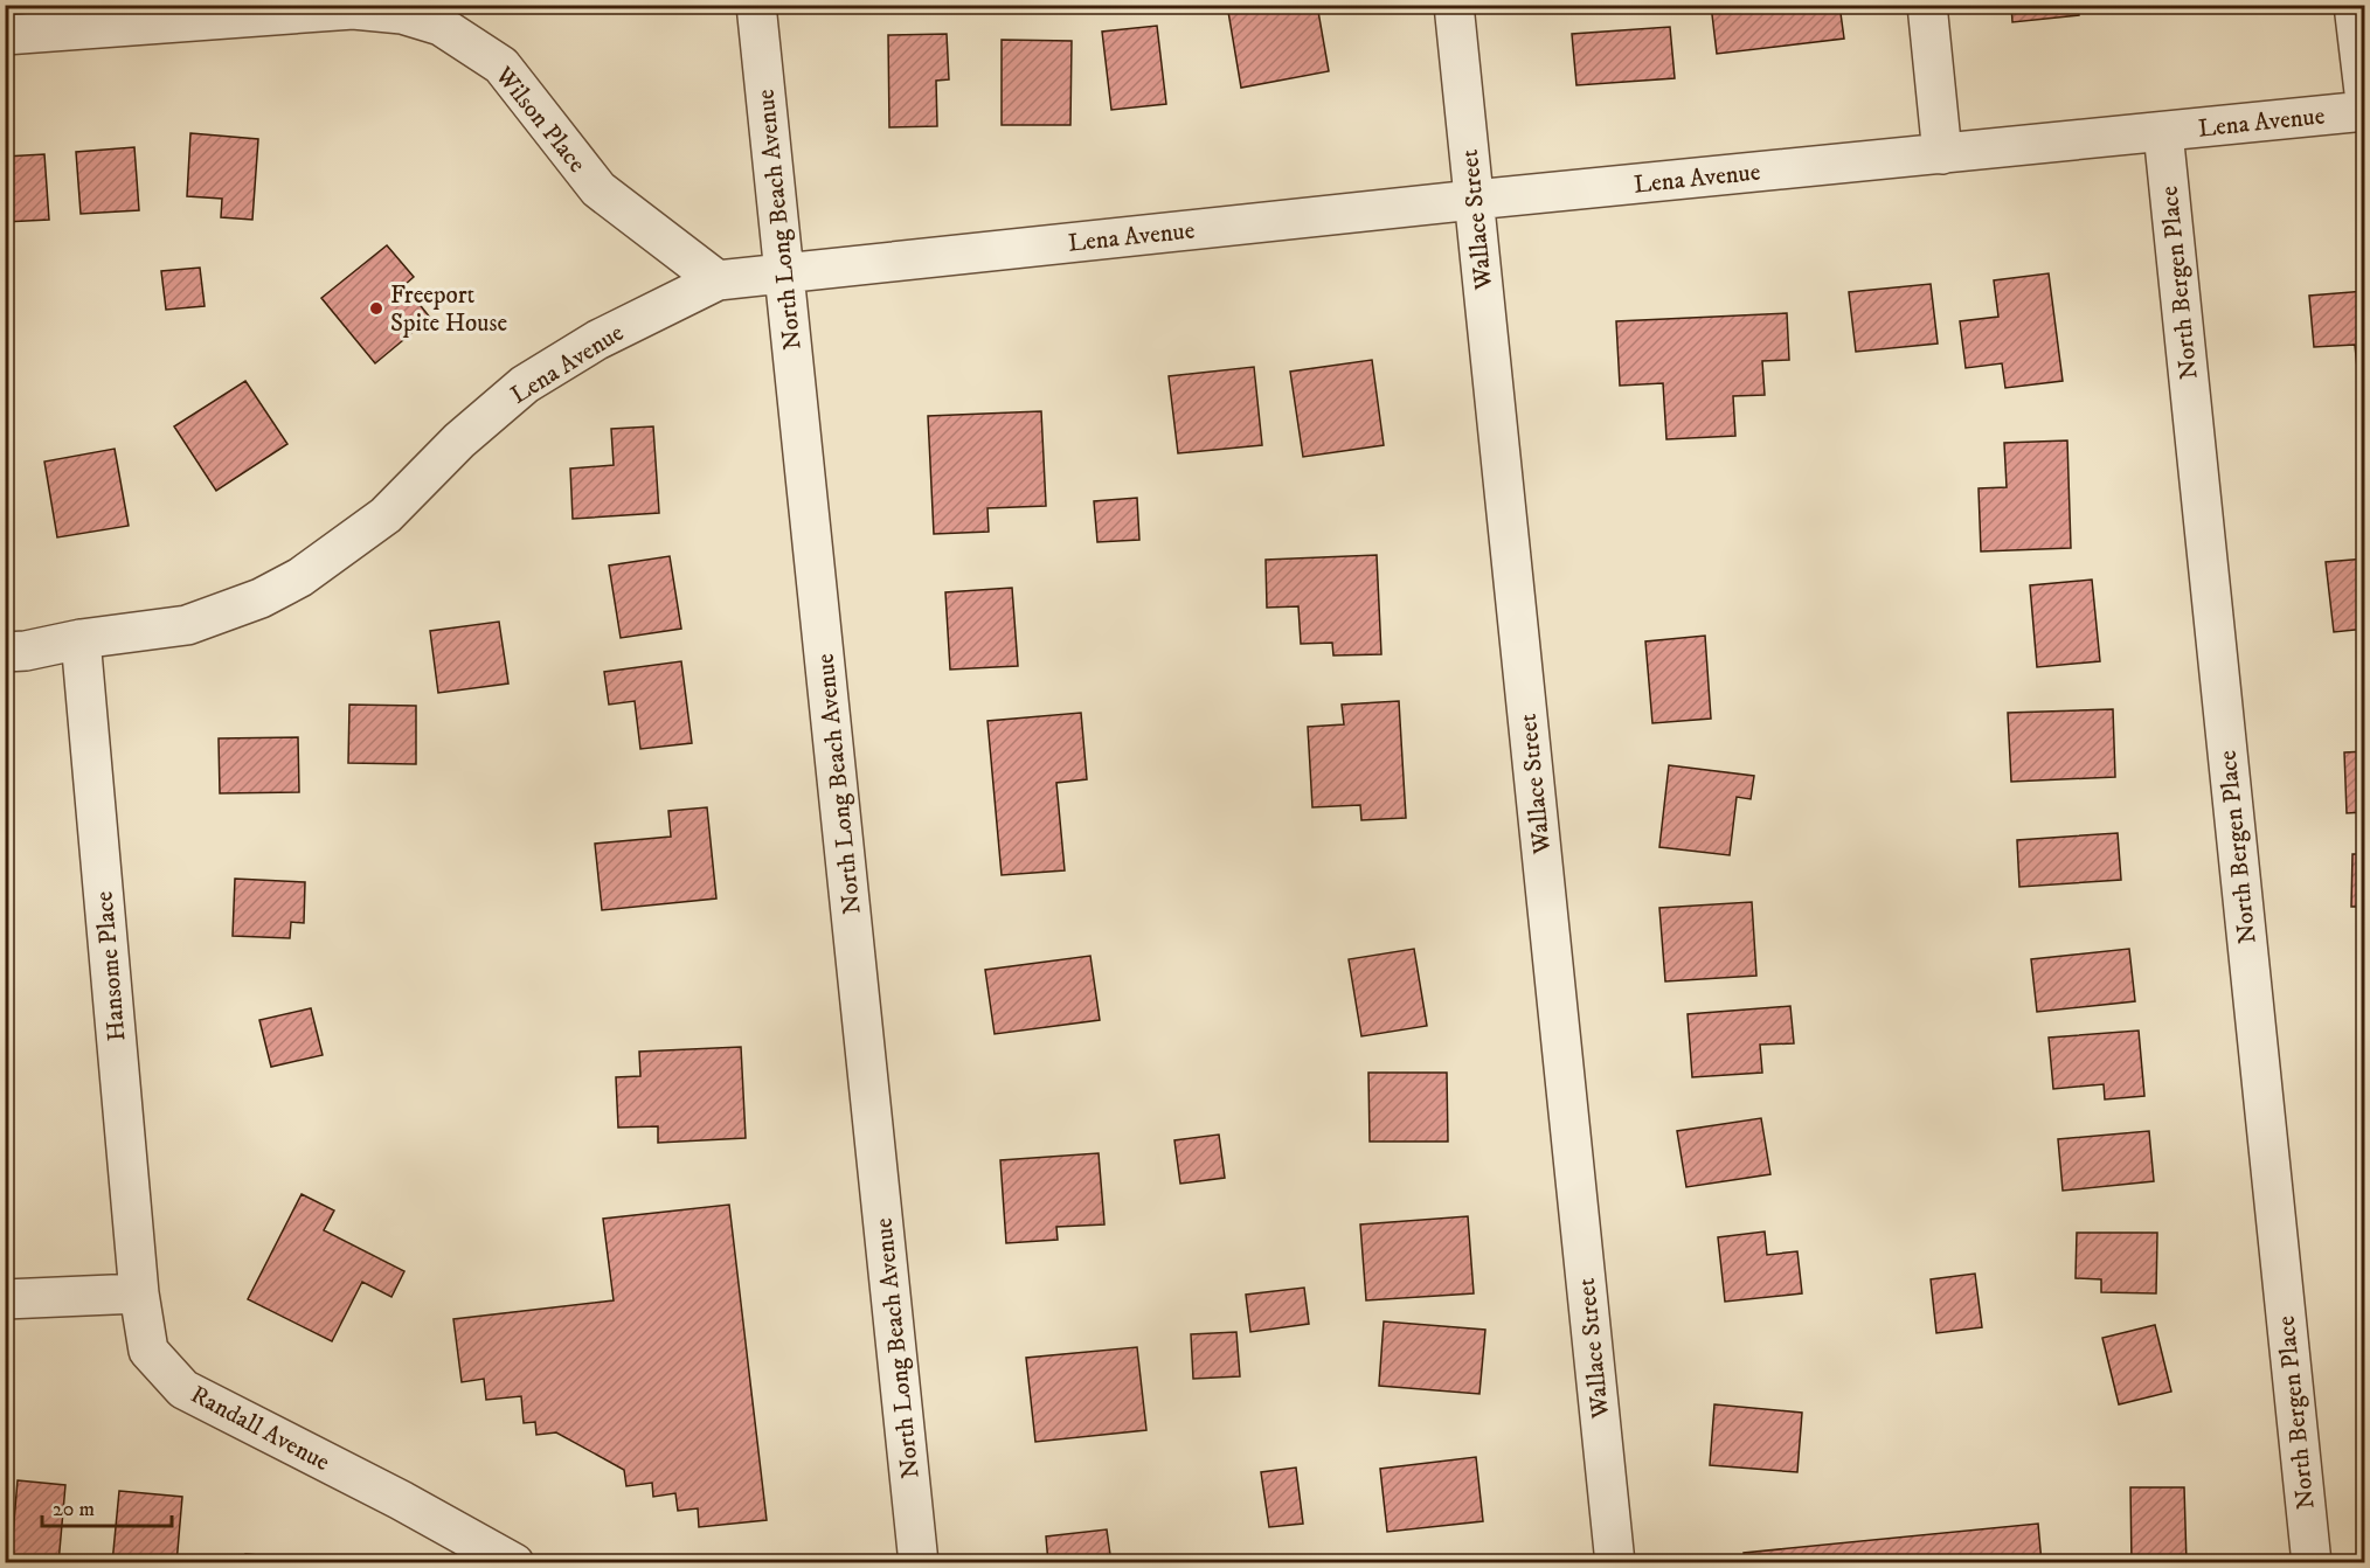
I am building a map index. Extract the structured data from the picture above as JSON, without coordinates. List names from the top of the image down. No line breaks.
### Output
{"streets":{"street":["Wilson Place","Lena Avenue","North Long Beach Avenue","Wallace Street","North Bergen Place","Hansome Place","Randall Avenue"]},"crossings":[["Wilson Place","Lena Avenue"],["Lena Avenue","North Long Beach Avenue"],["Lena Avenue","Wallace Street"],["Lena Avenue","North Bergen Place"],["Lena Avenue","Hansome Place"],["Hansome Place","Randall Avenue"]],"places":["Freeport Spite House"],"scale_bar":"20 m"}
